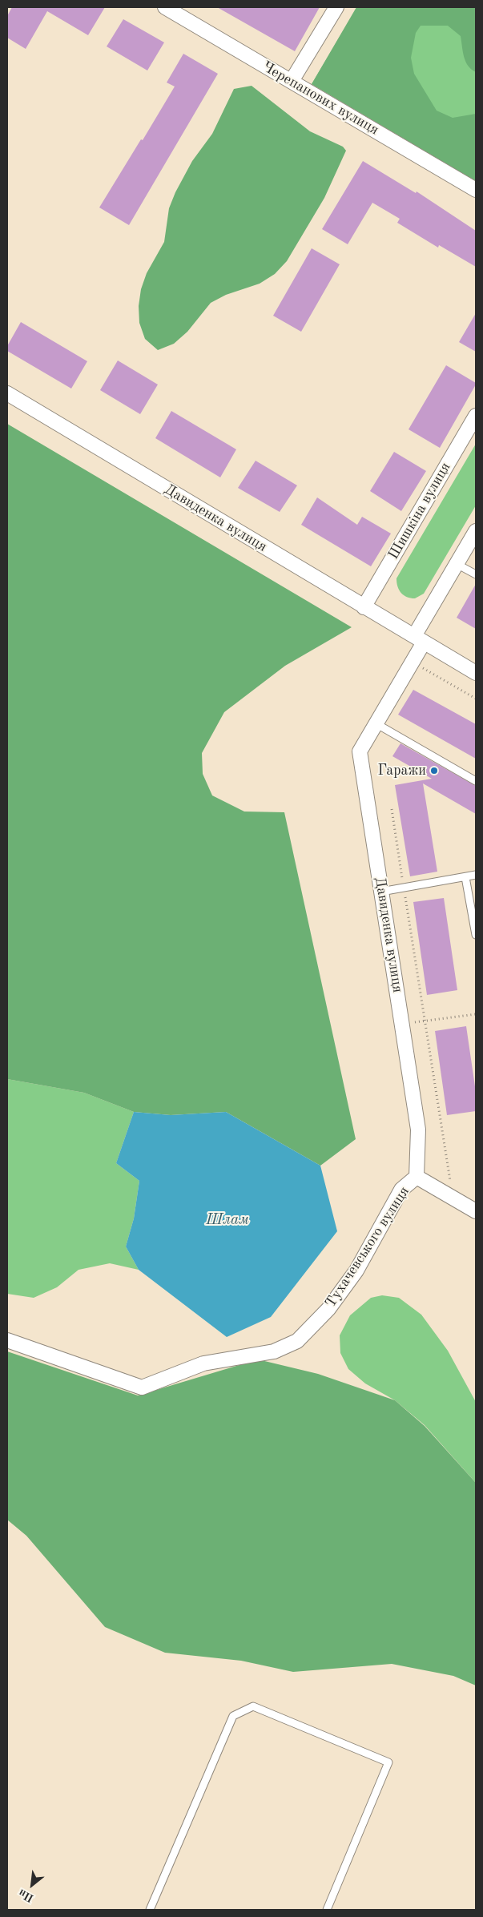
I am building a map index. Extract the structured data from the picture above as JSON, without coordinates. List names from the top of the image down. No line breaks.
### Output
{"streets":{"street":["Черепанових вулиця","Шишкiна вулиця","Давиденка вулиця","Тухачевського вулиця"]},"crossings":[["Шишкiна вулиця","Давиденка вулиця"],["Давиденка вулиця","Тухачевського вулиця"]],"water":["Шлам"],"places":["Гаражи"],"north":"bottom left"}
